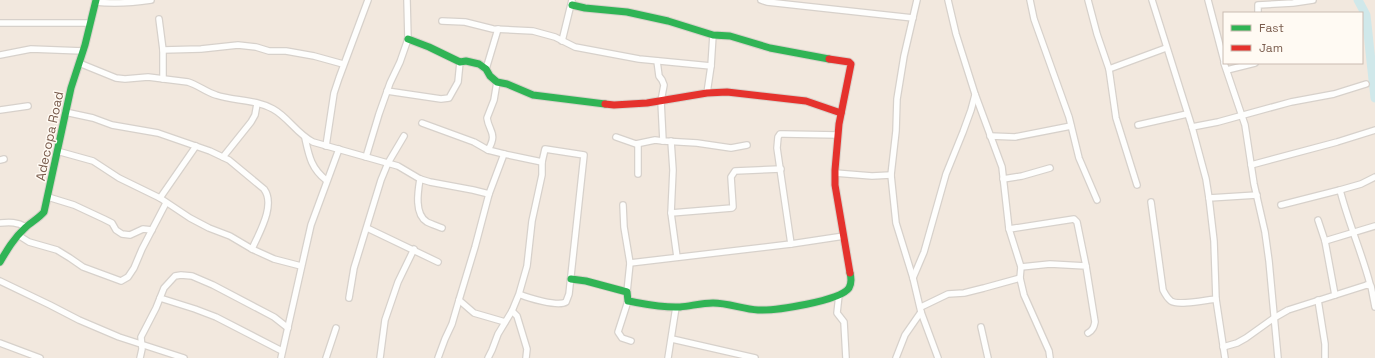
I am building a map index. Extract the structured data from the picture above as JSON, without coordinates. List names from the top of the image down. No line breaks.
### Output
{"streets":{"street":["Adecopa Road"]},"legend":["Fast","Jam"]}
